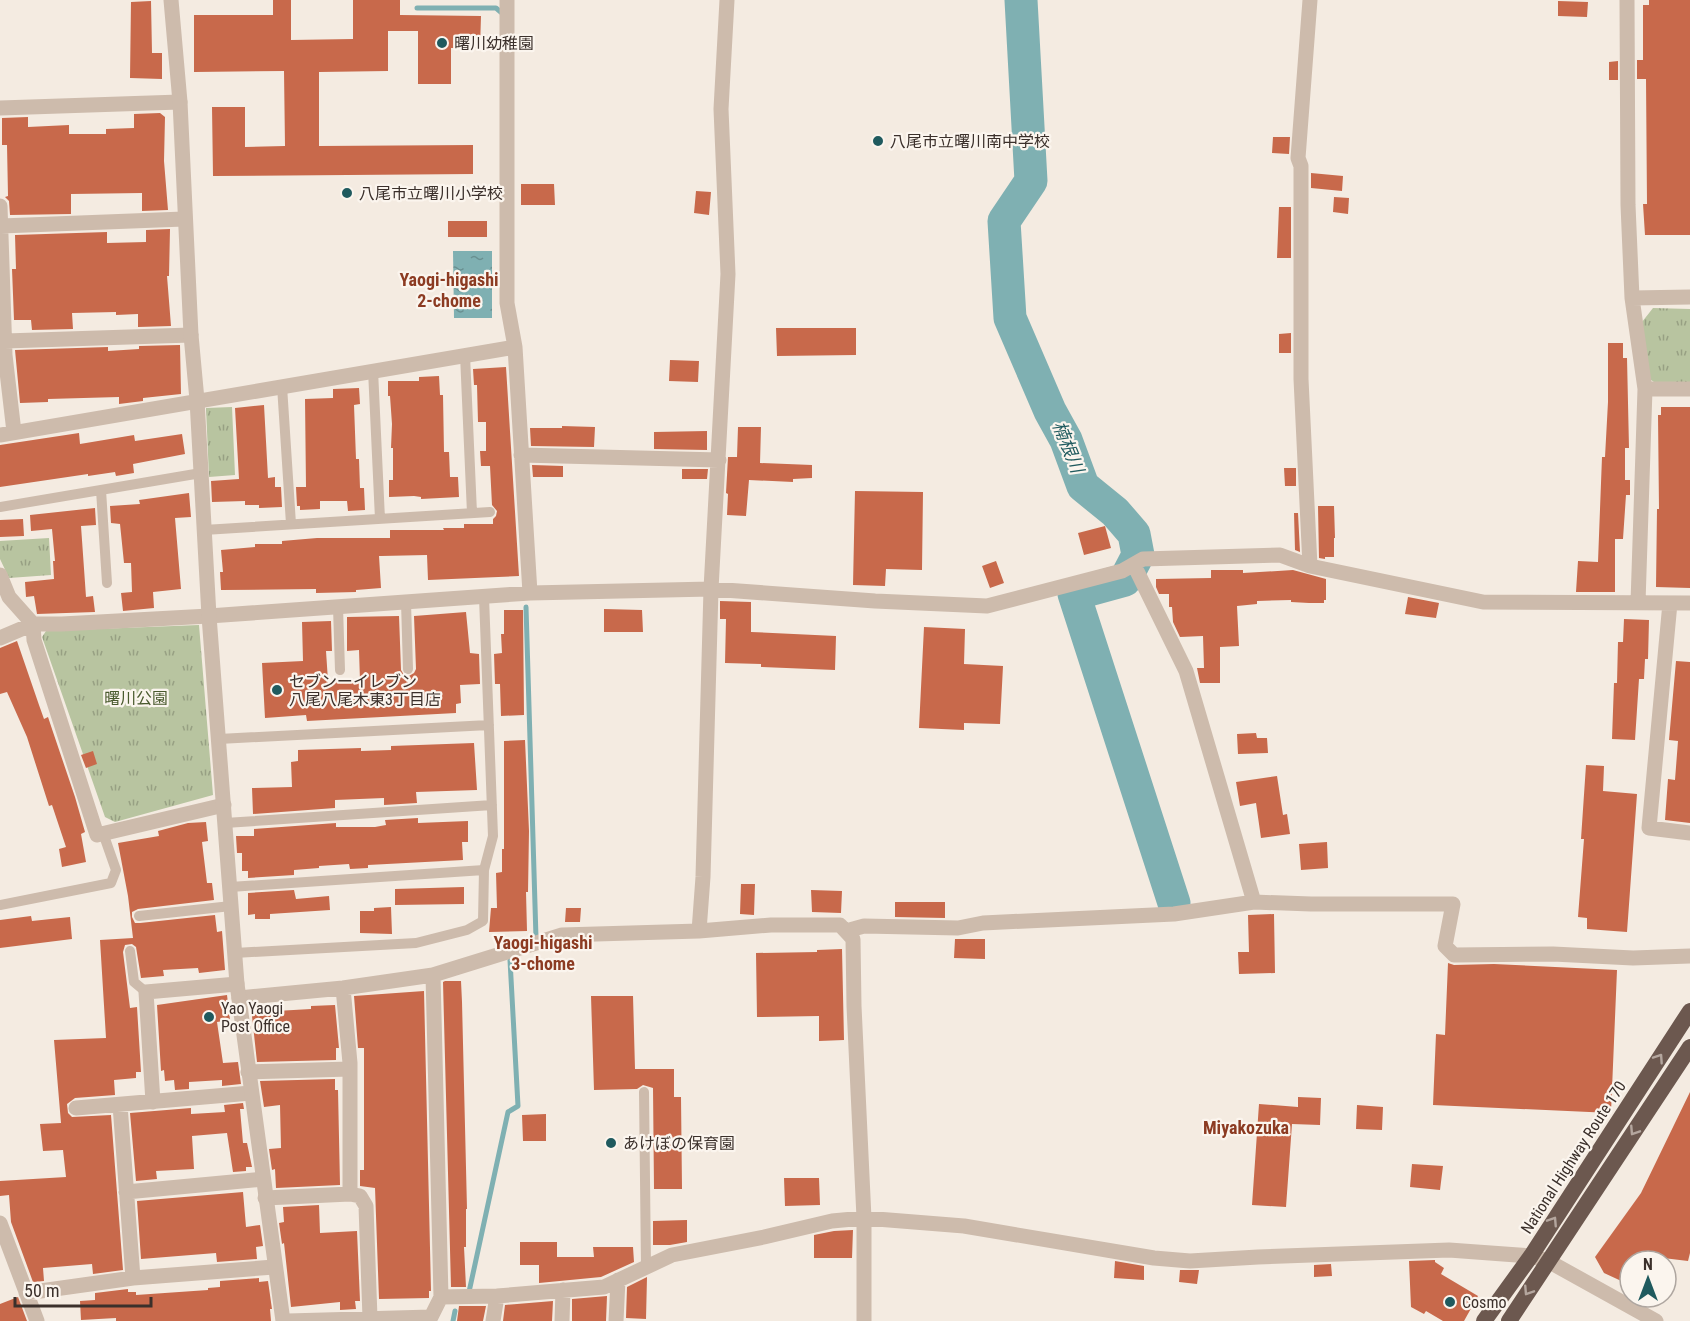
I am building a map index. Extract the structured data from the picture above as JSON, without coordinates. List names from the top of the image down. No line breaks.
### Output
{"streets":{"highway":["National Highway Route 170"]},"districts":["Yaogi-higashi 2-chome","Yaogi-higashi 3-chome","Miyakozuka"],"water":["楠根川"],"parks":["曙川公園"],"places":["曙川幼稚園","八尾市立曙川南中学校","八尾市立曙川小学校","セブンーイレブン 八尾八尾木東3丁目店","Yao Yaogi Post Office","あけぼの保育園","Cosmo"],"scale_bar":"50 m","north":"top"}
